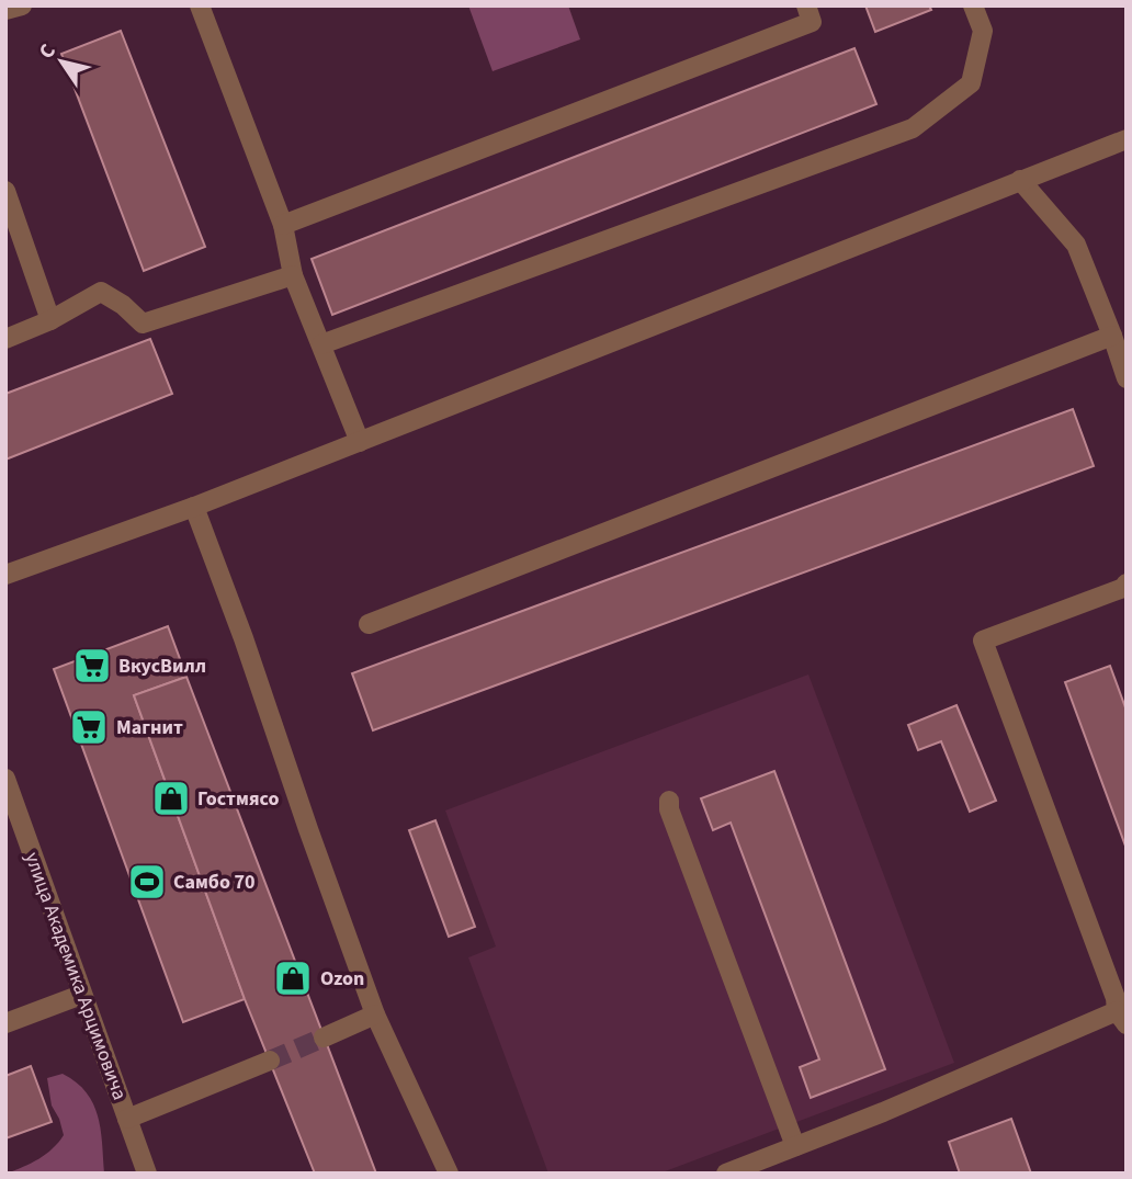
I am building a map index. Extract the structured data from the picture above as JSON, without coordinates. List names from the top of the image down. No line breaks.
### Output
{"streets":{"street":["улица Академика Арцимовича"]},"places":{"supermarket":["ВкусВилл","Магнит"],"shop":["Гостмясо","Ozon"],"sports":["Самбо 70"]},"north":"top left"}
